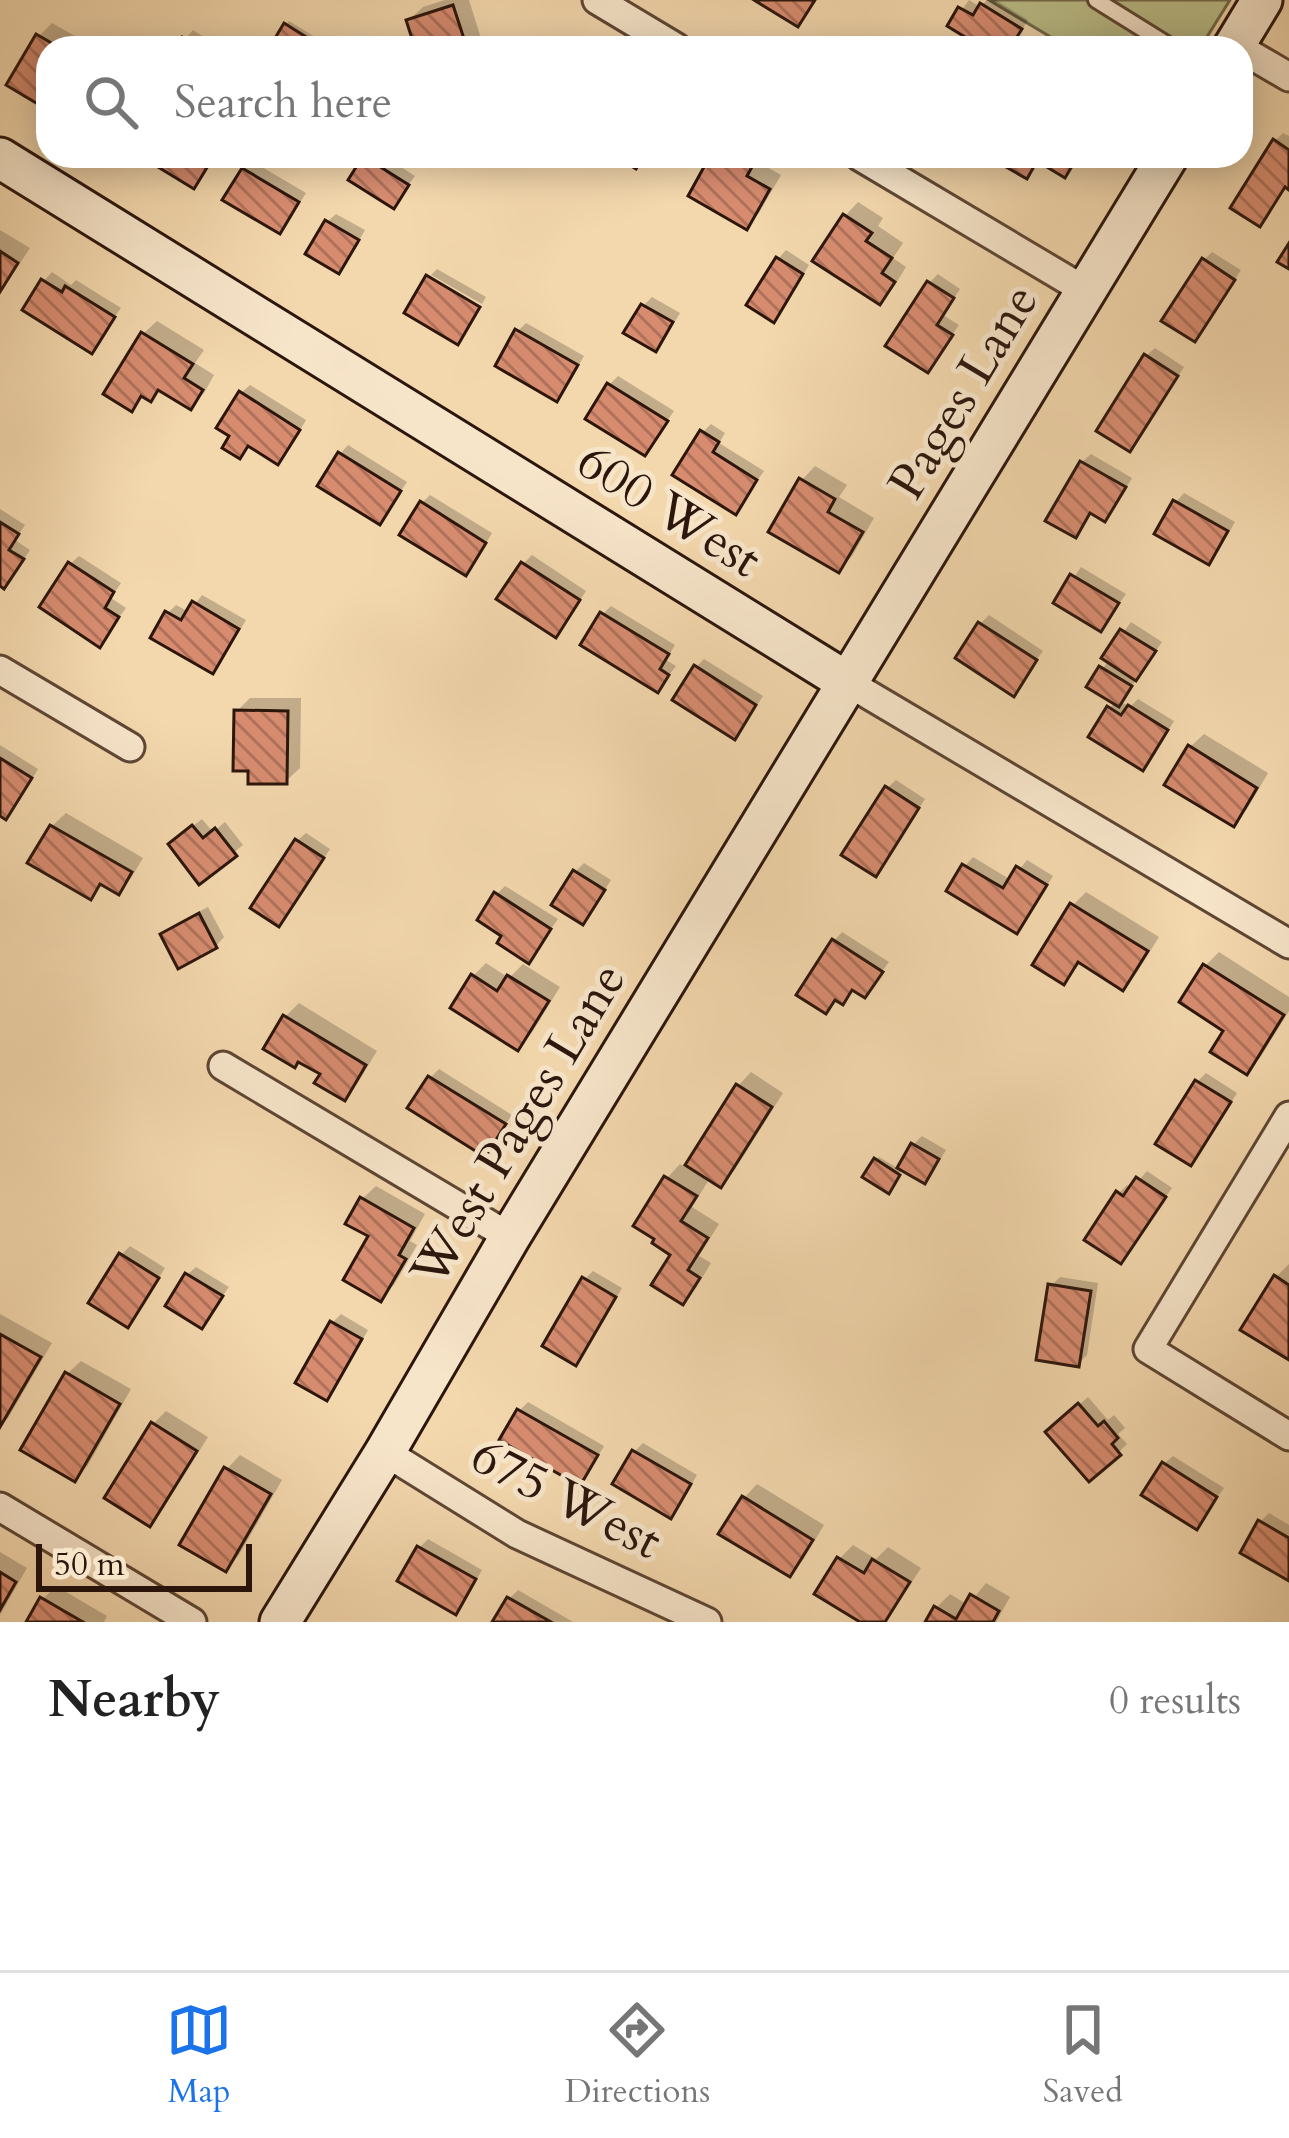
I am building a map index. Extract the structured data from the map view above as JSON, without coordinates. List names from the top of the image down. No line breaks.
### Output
{"streets":{"street":["Pages Lane","600 West","West Pages Lane","675 West"]},"crossings":[["Pages Lane","600 West"],["Pages Lane","West Pages Lane"],["600 West","West Pages Lane"],["West Pages Lane","675 West"]],"scale_bar":"50 m","page":{"search":"Search here","scale":"50 m","heading":["Nearby","0 results"],"nav":["Map","Directions","Saved"]}}
